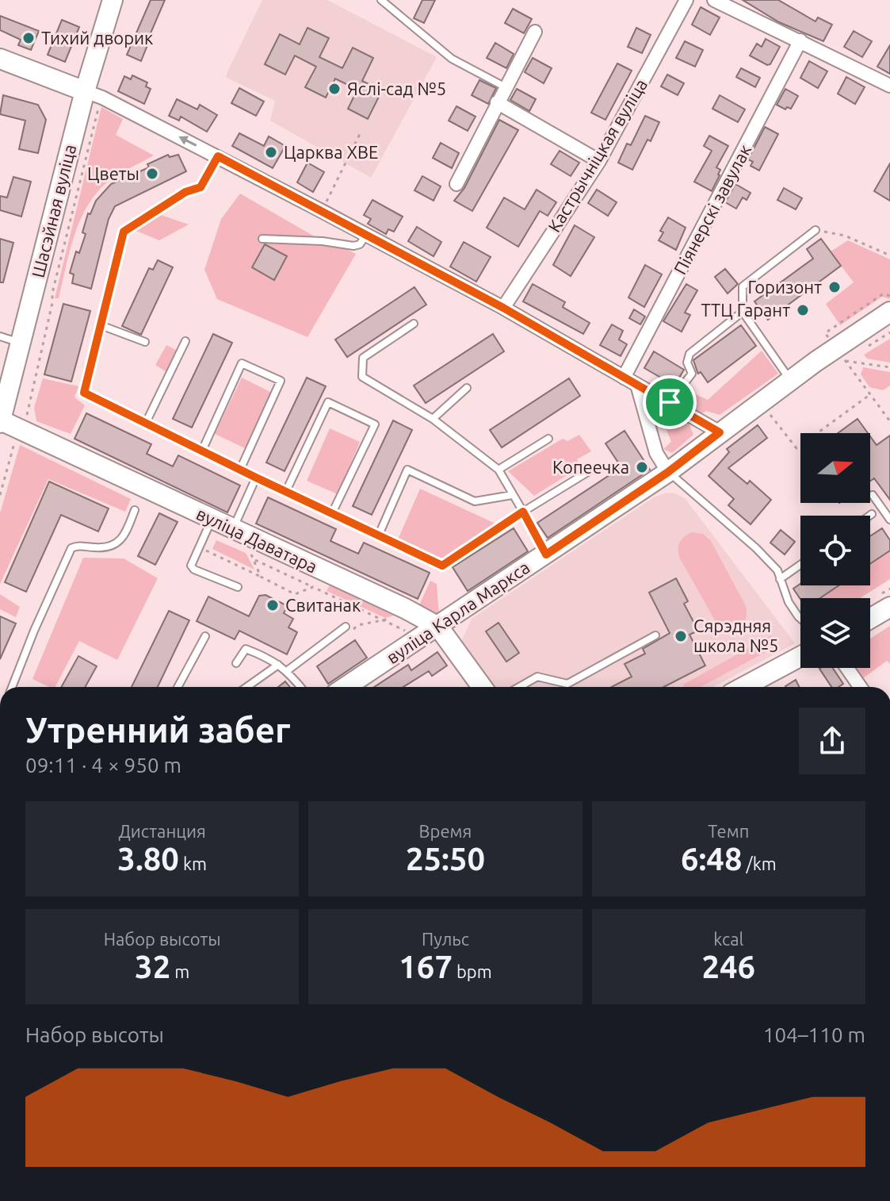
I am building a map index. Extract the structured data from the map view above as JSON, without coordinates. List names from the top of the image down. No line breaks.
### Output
{"streets":{"street":["Кастрычніцкая вуліца","Піянерскі завулак","Шасэйная вуліца","вуліца Даватара","вуліца Карла Маркса"]},"crossings":[["Шасэйная вуліца","вуліца Даватара"],["вуліца Даватара","вуліца Карла Маркса"]],"places":["Тихий дворик","Яслі-сад №5","Царква ХВЕ","Цветы","Горизонт","ТТЦ Гарант","Копеечка","Свитанак","Сярэдняя школа №5"],"north":"right","page":{"heading":["Утренний забег","09:11 · 4 × 950 m"],"stats":[["Дистанция","3.80 km"],["Время","25:50"],["Темп","6:48 /km"],["Набор высоты","32 m"],["Пульс","167 bpm"],["kcal","246"]],"chart":["Набор высоты","104–110 m"]}}
